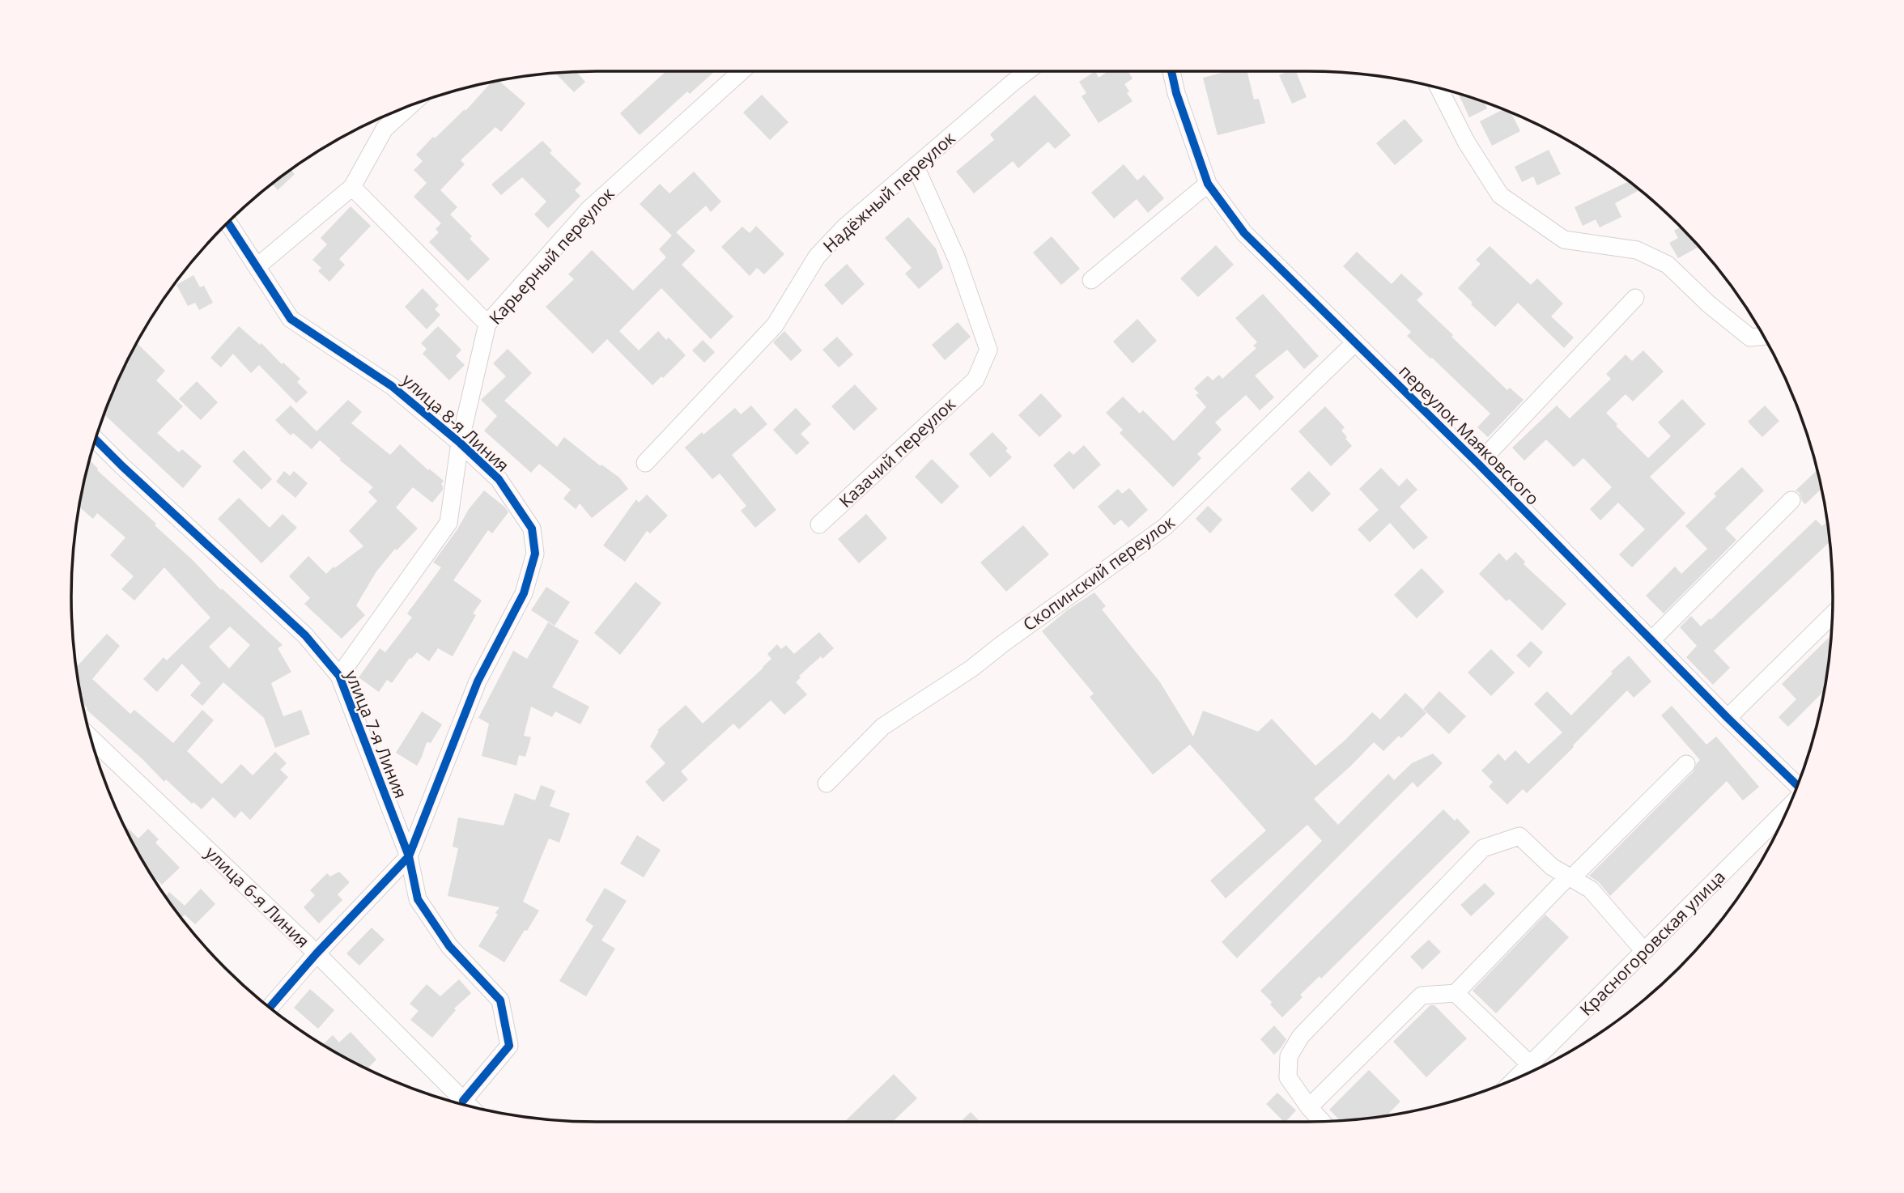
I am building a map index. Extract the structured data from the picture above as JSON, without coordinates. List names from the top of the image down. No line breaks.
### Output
{"streets":{"street":["Надёжный переулок","Карьерный переулок","улица 8-я Линия","переулок Маяковского","Казачий переулок","Скопинский переулок","улица 7-я Линия","улица 6-я Линия","Красногоровская улица"]},"crossings":[["Надёжный переулок","Казачий переулок"],["Карьерный переулок","улица 8-я Линия"],["Карьерный переулок","улица 7-я Линия"],["улица 8-я Линия","улица 7-я Линия"],["переулок Маяковского","Скопинский переулок"],["улица 7-я Линия","улица 6-я Линия"]]}
